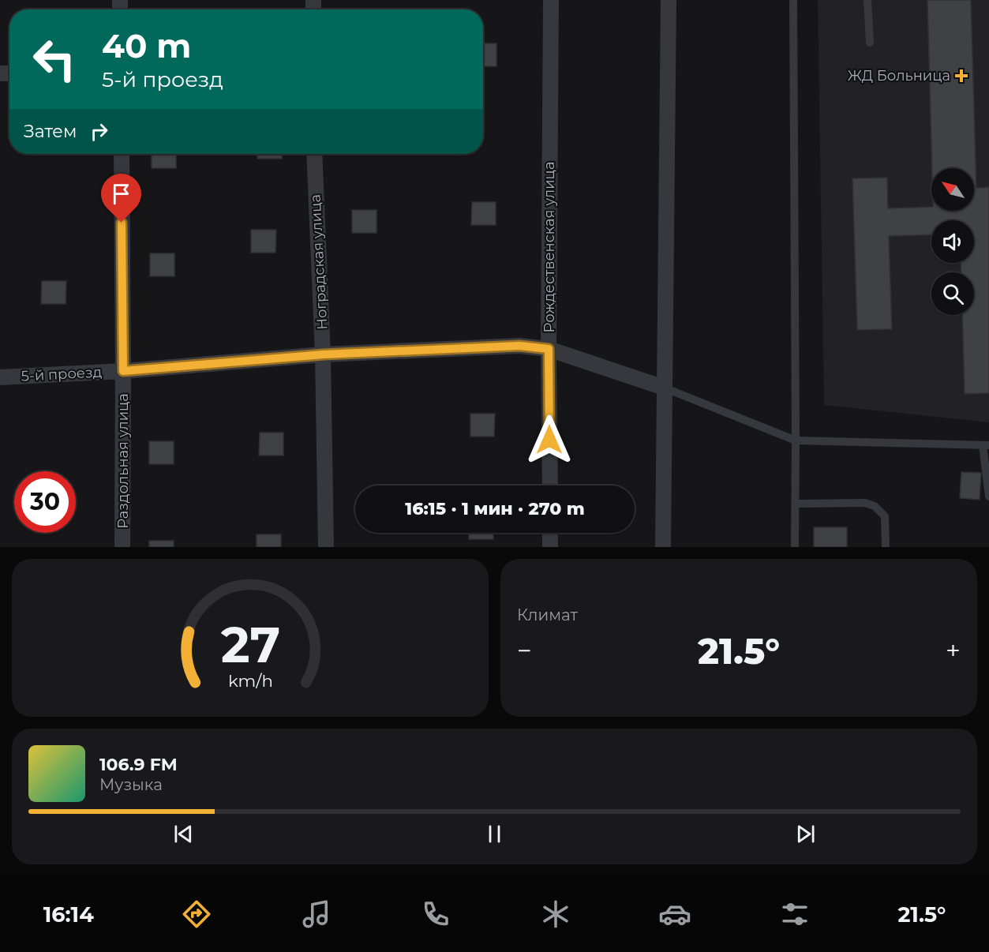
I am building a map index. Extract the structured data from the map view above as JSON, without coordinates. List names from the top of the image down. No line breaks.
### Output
{"streets":{"street":["Рождественская улица","Ноградская улица","5-й проезд","Раздольная улица"]},"crossings":[["Рождественская улица","5-й проезд"],["Ноградская улица","5-й проезд"],["5-й проезд","Раздольная улица"]],"places":{"health":["ЖД Больница"]},"north":"top left","page":{"turn":["40 m","5-й проезд"],"then":"Затем","limit":"30","trip":"16:15 · 1 мин · 270 m","tile":"Климат","heat":["−","21.5°","+"],"song":["106.9 FM","Музыка"],"tabs":["16:14","21.5°"],"gauge":["27","km/h"]}}
